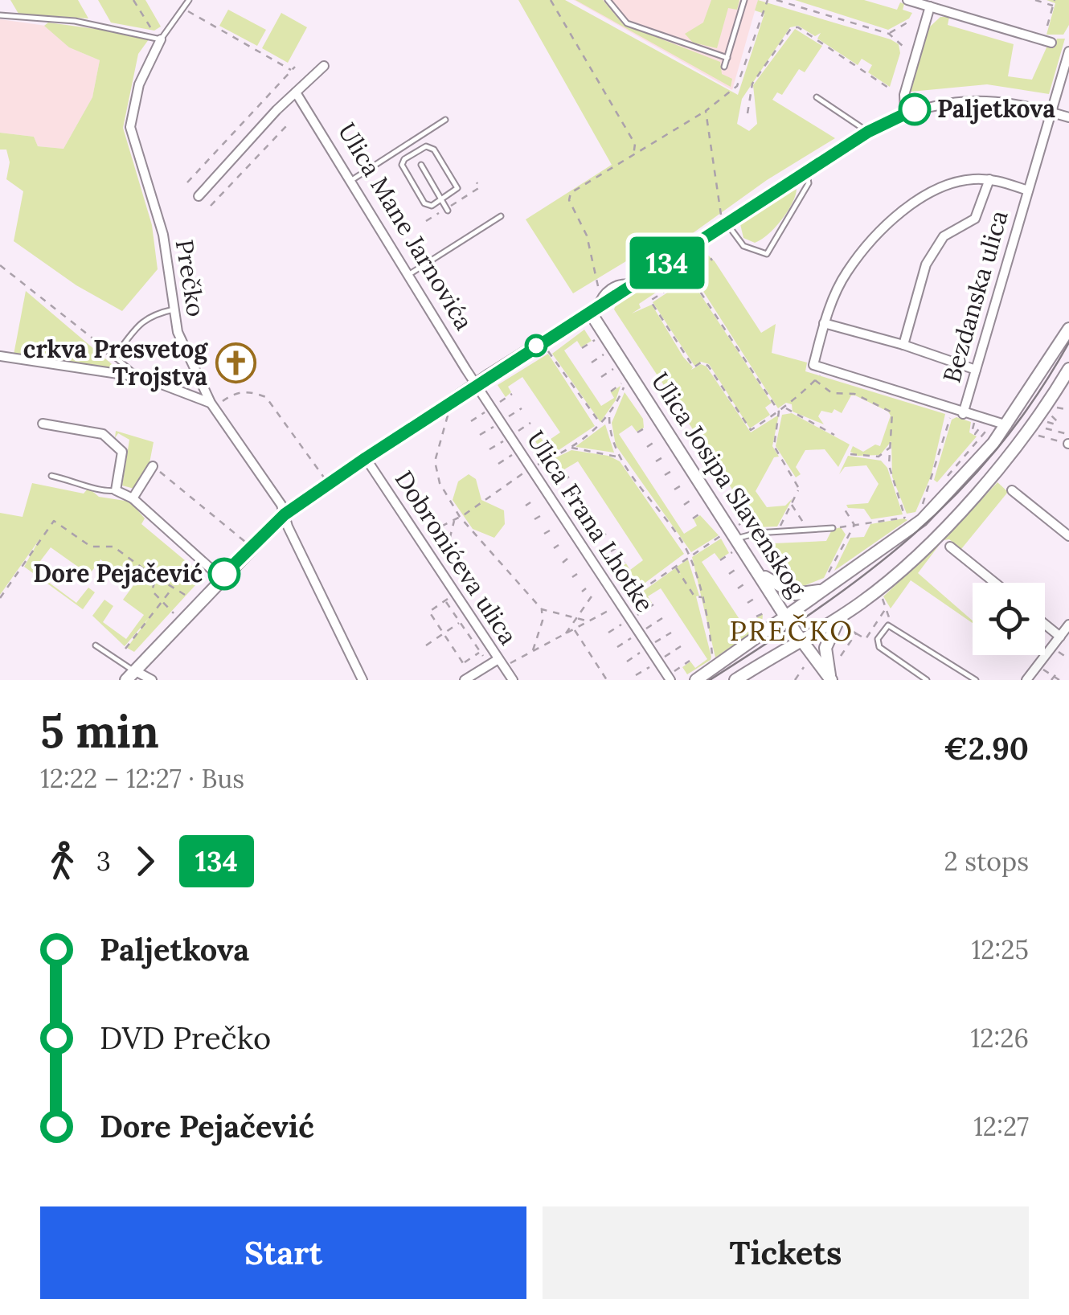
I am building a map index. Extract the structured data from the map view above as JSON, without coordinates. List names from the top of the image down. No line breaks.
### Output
{"streets":{"street":["Ulica Mane Jarnovića","Prečko","Bezdanska ulica","Ulica Josipa Slavenskog","Ulica Frana Lhotke","Dobronićeva ulica"]},"crossings":[["Ulica Mane Jarnovića","Ulica Frana Lhotke"]],"districts":["PREČKO"],"places":{"other":["Paljetkova","Dore Pejačević"],"church":["crkva Presvetog Trojstva"]},"lines":["bus line 134"],"page":{"on_map":"134","heading":["5 min","12:22 – 12:27 · Bus","€2.90"],"legs":["3","134","2 stops"],"list":[{"name":"Paljetkova","value":"12:25"},{"name":"DVD Prečko","value":"12:26"},{"name":"Dore Pejačević","value":"12:27"}],"buttons":["Start","Tickets"]}}
